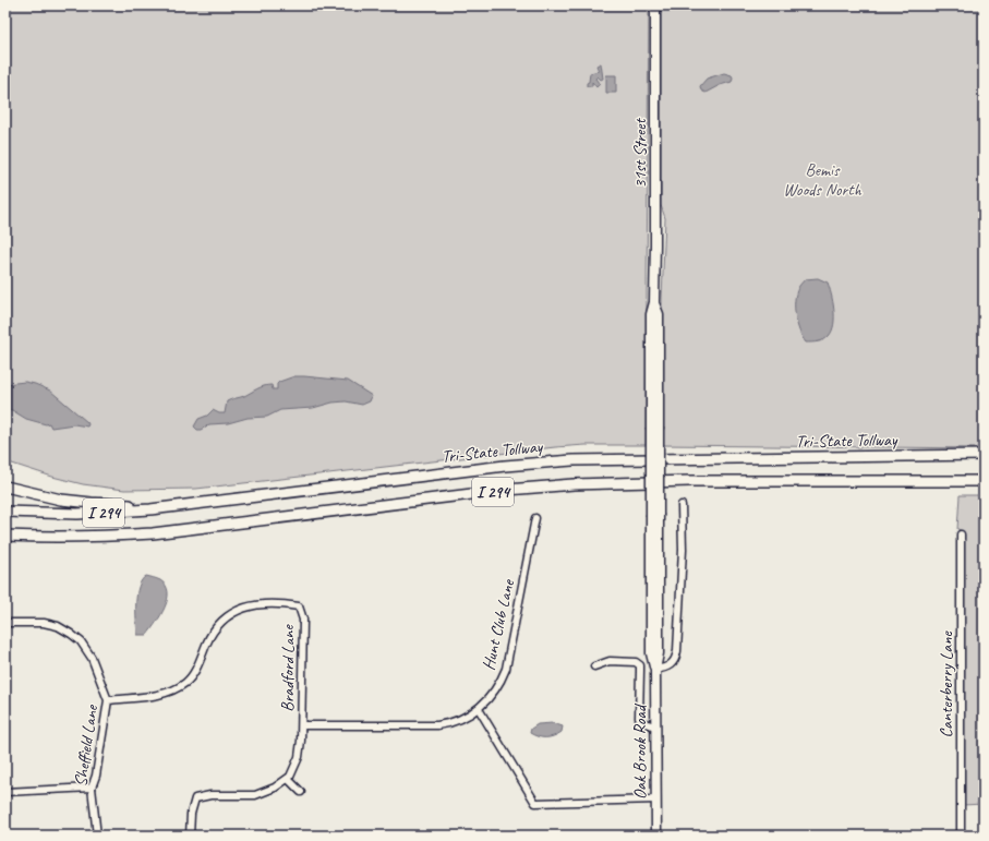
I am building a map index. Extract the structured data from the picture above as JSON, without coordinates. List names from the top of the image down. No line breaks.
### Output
{"streets":{"highway":["Tri-State Tollway","I 294"],"main road":["31st Street","Oak Brook Road"],"street":["Hunt Club Lane","Bradford Lane","Canterberry Lane","Sheffield Lane"]},"crossings":[["31st Street","Oak Brook Road"],["Hunt Club Lane","Bradford Lane"],["Bradford Lane","Sheffield Lane"]],"parks":["Bemis Woods North"]}
